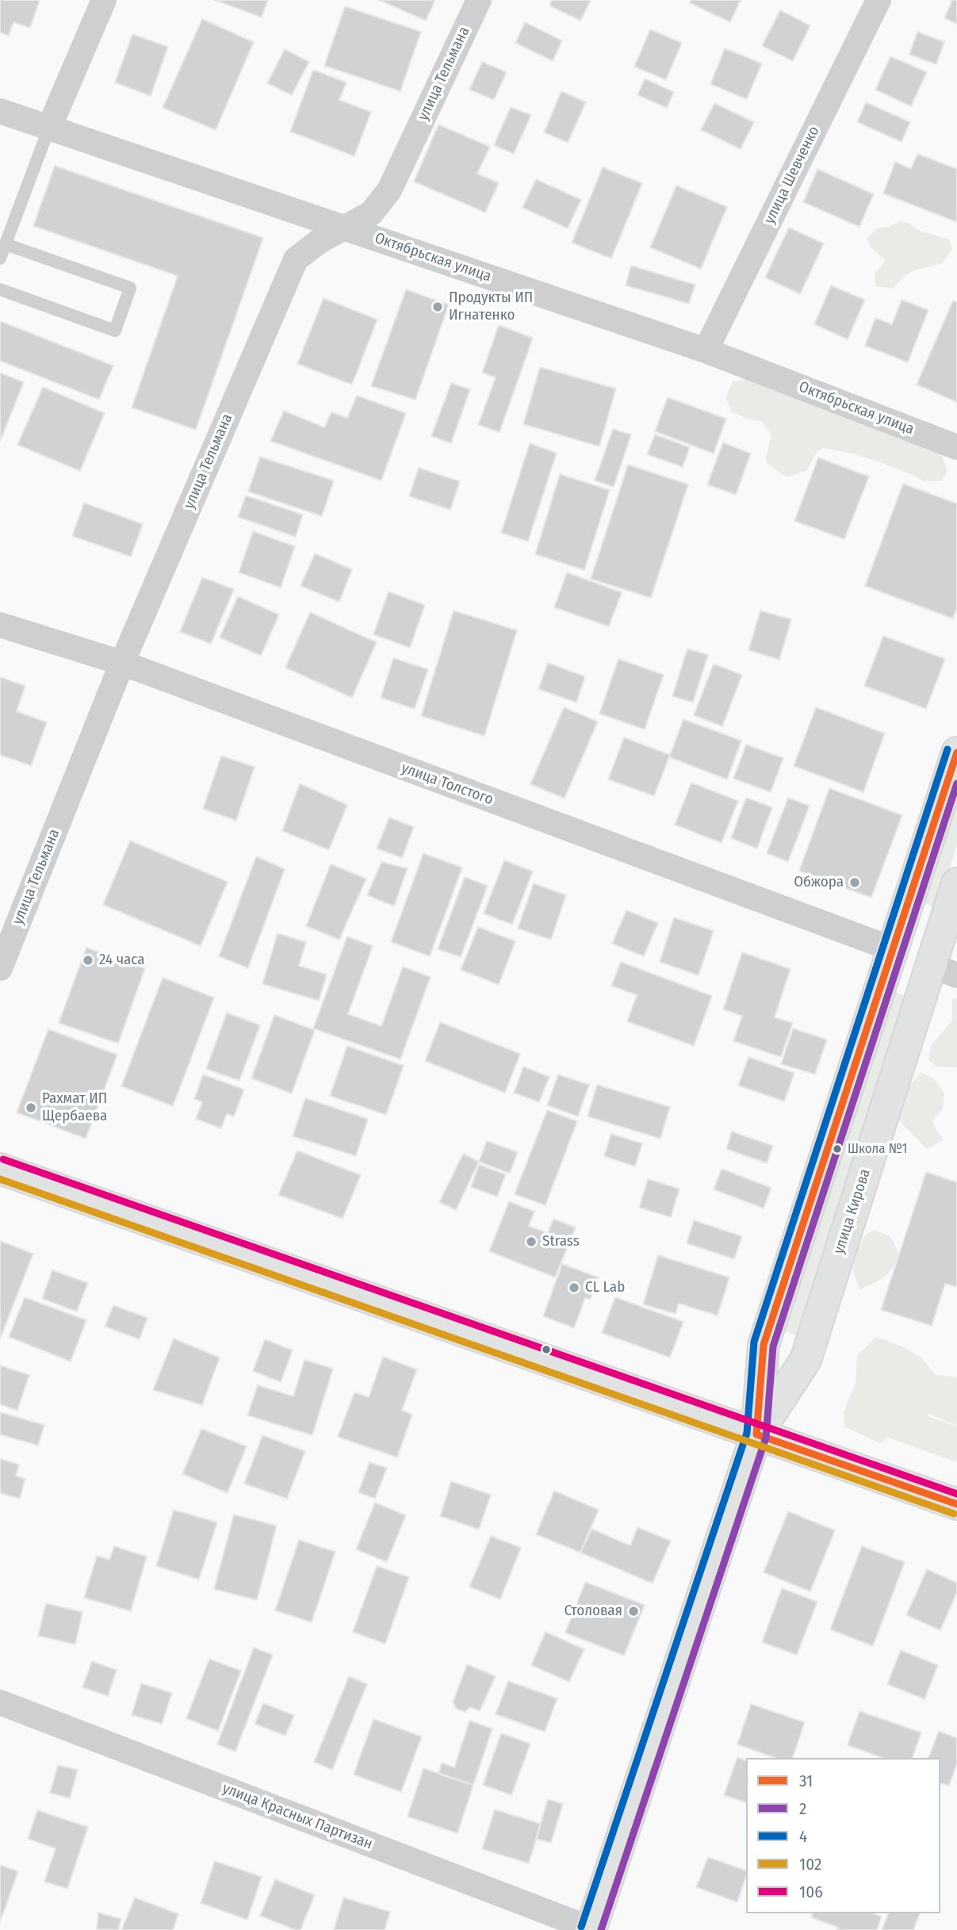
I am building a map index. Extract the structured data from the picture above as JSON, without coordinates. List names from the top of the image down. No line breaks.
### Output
{"streets":{"main road":["улица Кирова"],"street":["улица Тельмана","улица Шевченко","Октябрьская улица","улица Толстого","улица Красных Партизан"]},"crossings":[["улица Тельмана","Октябрьская улица"],["улица Тельмана","улица Толстого"],["улица Шевченко","Октябрьская улица"],["улица Толстого","улица Кирова"],["улица Кирова","улица Красных Партизан"]],"places":["Продукты ИП Игнатенко","Обжора","24 часа","Рахмат ИП Щербаева","Школа №1","Strass","CL Lab","Столовая"],"lines":["transit line 4","transit line 31","transit line 2","transit line 106","transit line 102"],"legend":["31","2","4","102","106"]}
